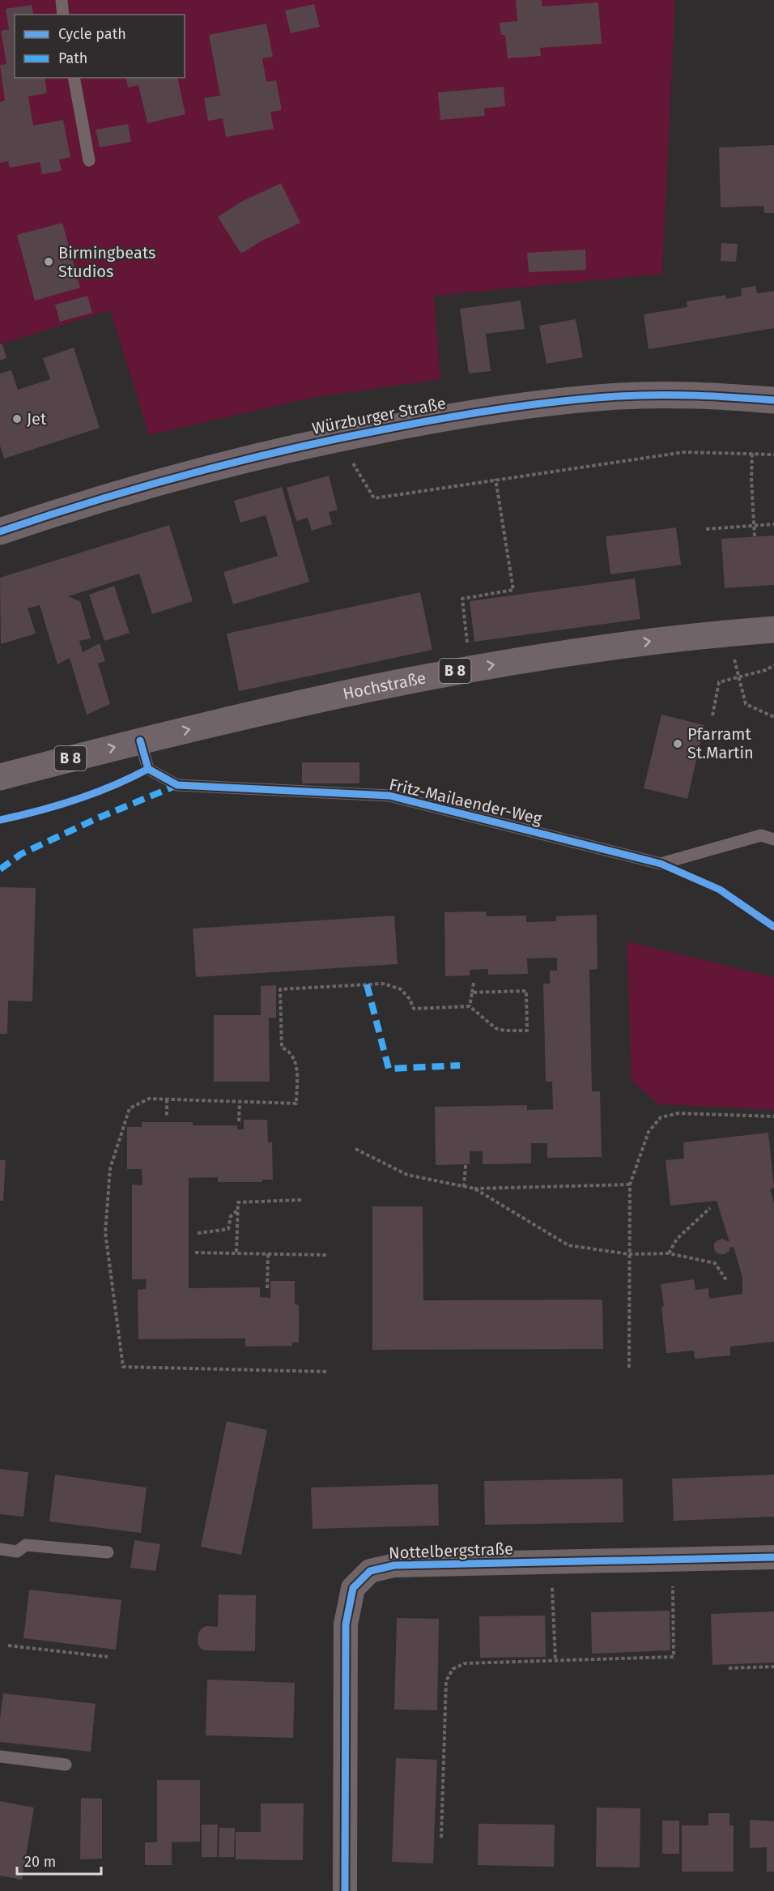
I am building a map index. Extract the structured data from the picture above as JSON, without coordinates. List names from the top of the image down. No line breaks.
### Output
{"streets":{"main road":["Würzburger Straße","B 8","Hochstraße"],"street":["Nottelbergstraße"],"lane":["Fritz-Mailaender-Weg"]},"crossings":[["Hochstraße","Fritz-Mailaender-Weg"]],"one_way":["Hochstraße"],"places":["Birmingbeats Studios","Jet","Pfarramt St.Martin"],"legend":["Cycle path","Path"],"scale_bar":"20 m"}
